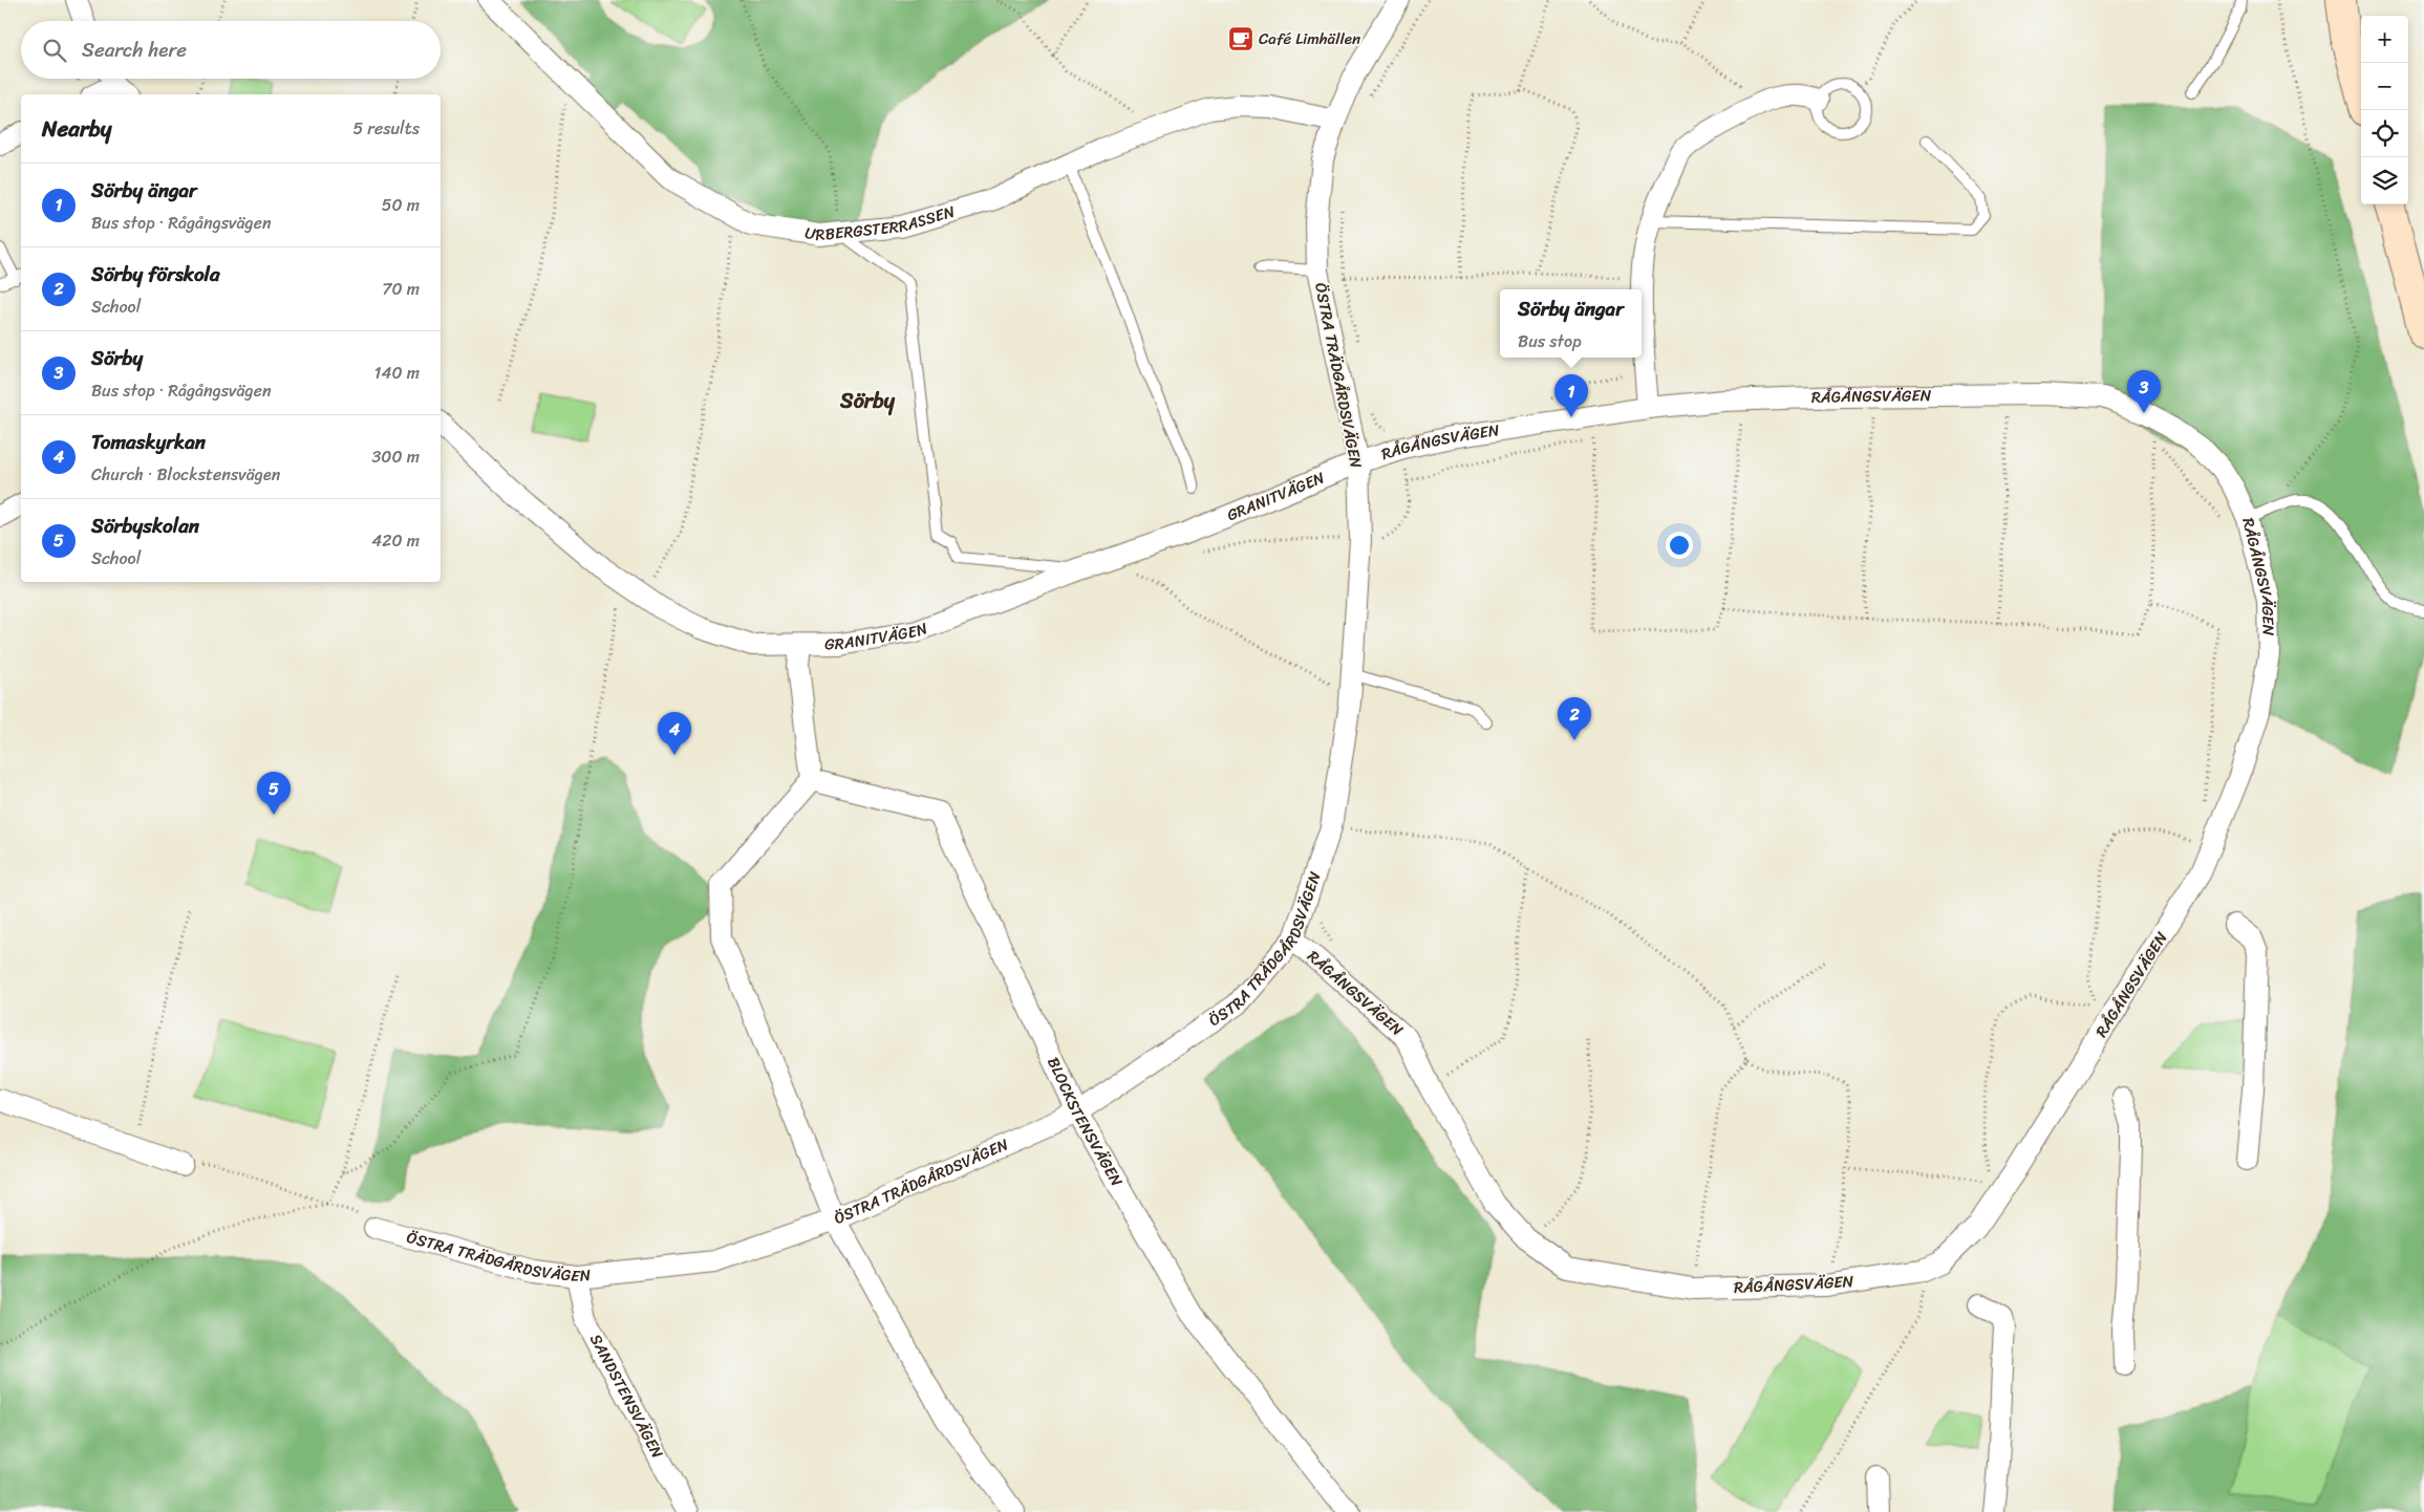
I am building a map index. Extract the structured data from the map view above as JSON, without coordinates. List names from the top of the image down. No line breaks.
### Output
{"streets":{"street":["URBERGSTERRASSEN","ÖSTRA TRÄDGÅRDSVÄGEN","RÅGÅNGSVÄGEN","GRANITVÄGEN","BLOCKSTENSVÄGEN","SANDSTENSVÄGEN"]},"crossings":[["URBERGSTERRASSEN","ÖSTRA TRÄDGÅRDSVÄGEN"],["ÖSTRA TRÄDGÅRDSVÄGEN","RÅGÅNGSVÄGEN"],["ÖSTRA TRÄDGÅRDSVÄGEN","GRANITVÄGEN"],["ÖSTRA TRÄDGÅRDSVÄGEN","BLOCKSTENSVÄGEN"],["ÖSTRA TRÄDGÅRDSVÄGEN","SANDSTENSVÄGEN"],["RÅGÅNGSVÄGEN","GRANITVÄGEN"]],"districts":["Sörby"],"places":{"cafe":["Café Limhällen"]},"page":{"map_buttons":["+","−"],"search":"Search here","heading":["Nearby","5 results"],"list":[{"mark":"1","name":"Sörby ängar","note":"Bus stop · Rågångsvägen","value":"50 m"},{"mark":"2","name":"Sörby förskola","note":"School","value":"70 m"},{"mark":"3","name":"Sörby","note":"Bus stop · Rågångsvägen","value":"140 m"},{"mark":"4","name":"Tomaskyrkan","note":"Church · Blockstensvägen","value":"300 m"},{"mark":"5","name":"Sörbyskolan","note":"School","value":"420 m"}],"popup":["Sörby ängar","Bus stop"],"pins":["3","1","2","4","5"]}}
